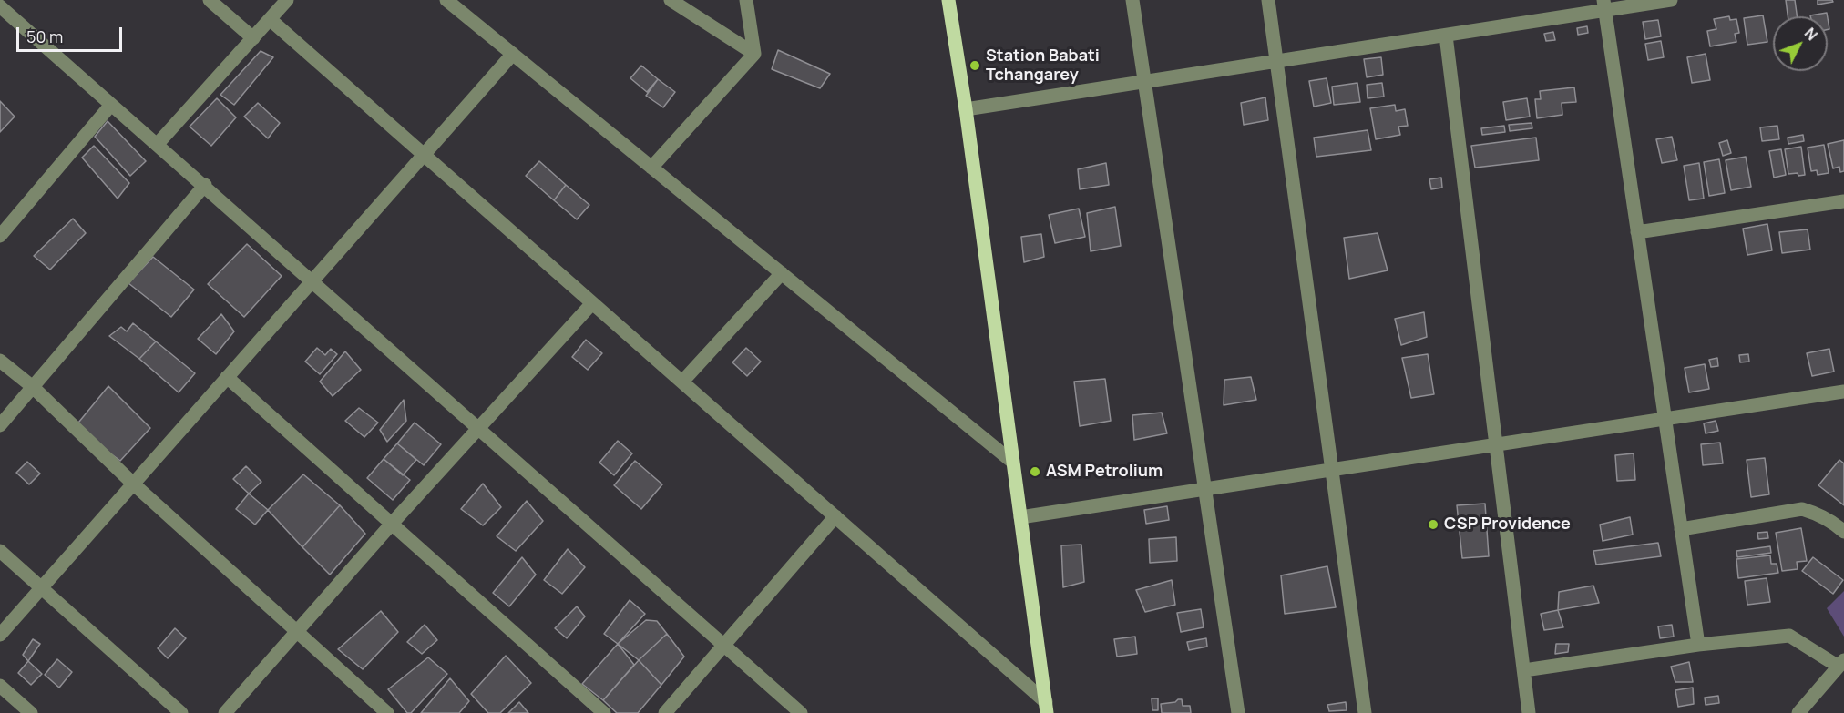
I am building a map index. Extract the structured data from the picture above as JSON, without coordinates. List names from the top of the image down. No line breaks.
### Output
{"places":["Station Babati Tchangarey","ASM Petrolium","CSP Providence"],"scale_bar":"50 m","north":"top right"}
